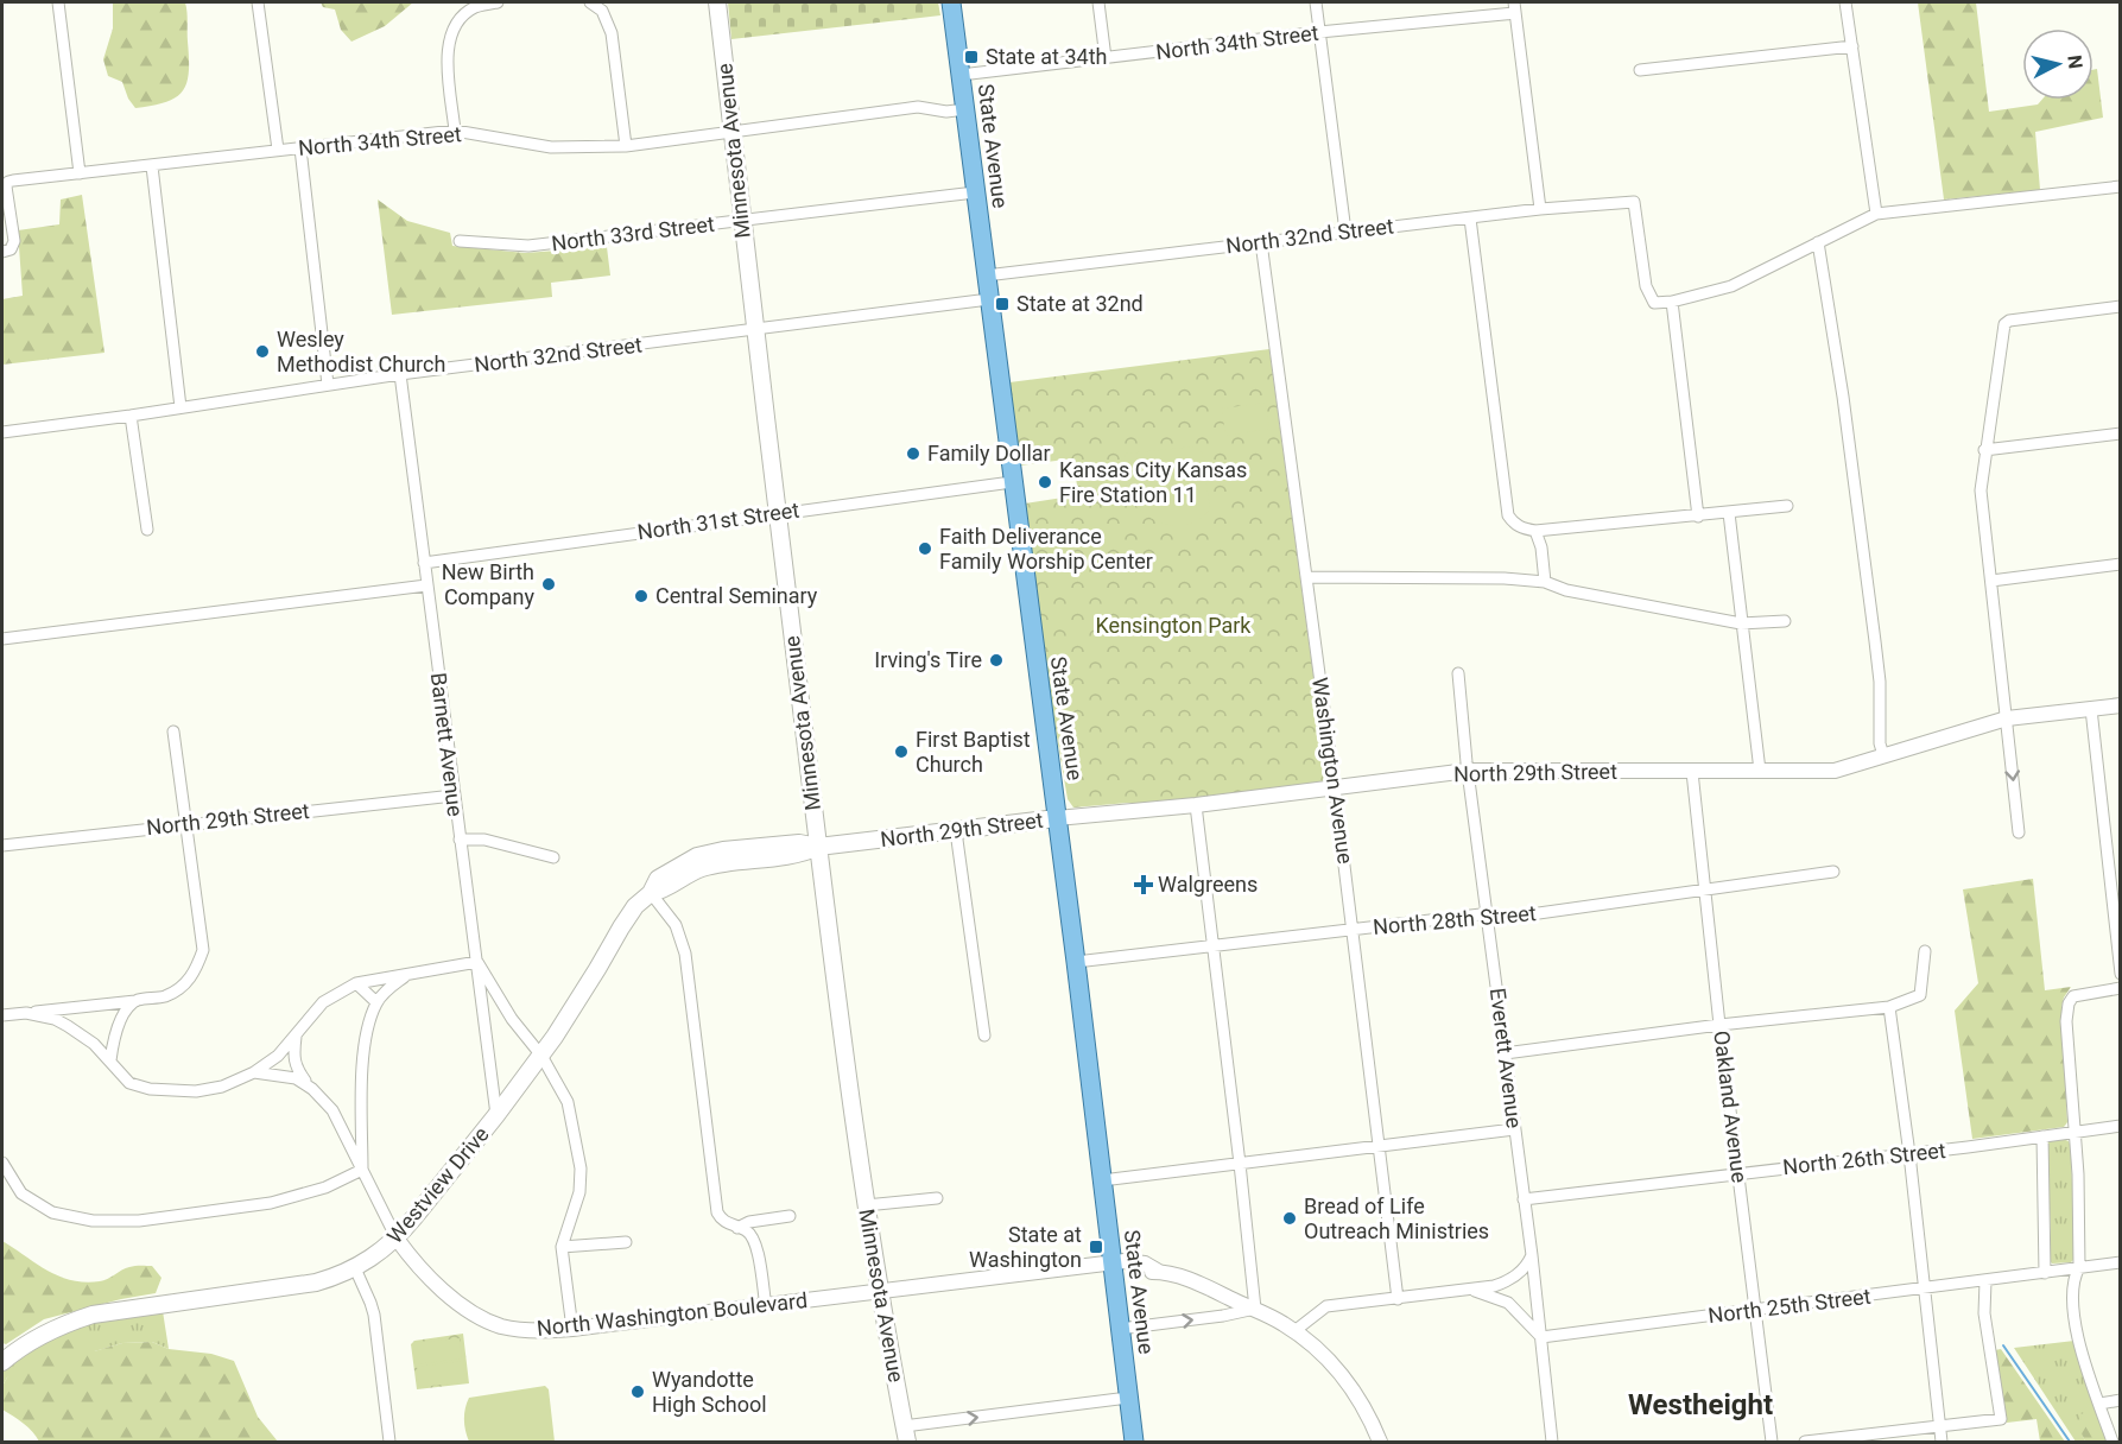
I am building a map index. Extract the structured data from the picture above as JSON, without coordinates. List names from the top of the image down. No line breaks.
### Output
{"streets":{"main road":["State Avenue","Minnesota Avenue","North 29th Street","Westview Drive"],"street":["North 34th Street","North 33rd Street","North 32nd Street","North 31st Street","Barnett Avenue","Washington Avenue","North 28th Street","Everett Avenue","Oakland Avenue","North 26th Street","North 25th Street","North Washington Boulevard"]},"crossings":[["North 34th Street","State Avenue"],["North 34th Street","Minnesota Avenue"],["State Avenue","North 33rd Street"],["State Avenue","North 32nd Street"],["State Avenue","North 31st Street"],["State Avenue","North 29th Street"],["State Avenue","North 28th Street"],["State Avenue","North Washington Boulevard"],["Minnesota Avenue","North 33rd Street"],["Minnesota Avenue","North 32nd Street"],["Minnesota Avenue","North 31st Street"],["Minnesota Avenue","North 29th Street"],["Minnesota Avenue","Westview Drive"],["Minnesota Avenue","North Washington Boulevard"],["North 32nd Street","Barnett Avenue"],["North 32nd Street","Washington Avenue"],["North 31st Street","Barnett Avenue"],["Barnett Avenue","North 29th Street"],["Barnett Avenue","Westview Drive"],["Washington Avenue","North 29th Street"],["Washington Avenue","North 28th Street"],["North 29th Street","Everett Avenue"],["North 29th Street","Oakland Avenue"],["North 29th Street","Westview Drive"],["North 28th Street","Everett Avenue"],["North 28th Street","Oakland Avenue"],["Everett Avenue","North 26th Street"],["Everett Avenue","North 25th Street"],["Oakland Avenue","North 26th Street"],["Oakland Avenue","North 25th Street"],["Westview Drive","North Washington Boulevard"]],"districts":["Westheight"],"parks":["Kensington Park"],"places":{"transit":["State at 34th","State at 32nd","State at Washington"],"other":["Wesley Methodist Church","Family Dollar","Kansas City Kansas Fire Station 11","Faith Deliverance Family Worship Center","New Birth Company","Central Seminary","Irving's Tire","First Baptist Church","Bread of Life Outreach Ministries","Wyandotte High School"],"health":["Walgreens"]},"north":"right"}
